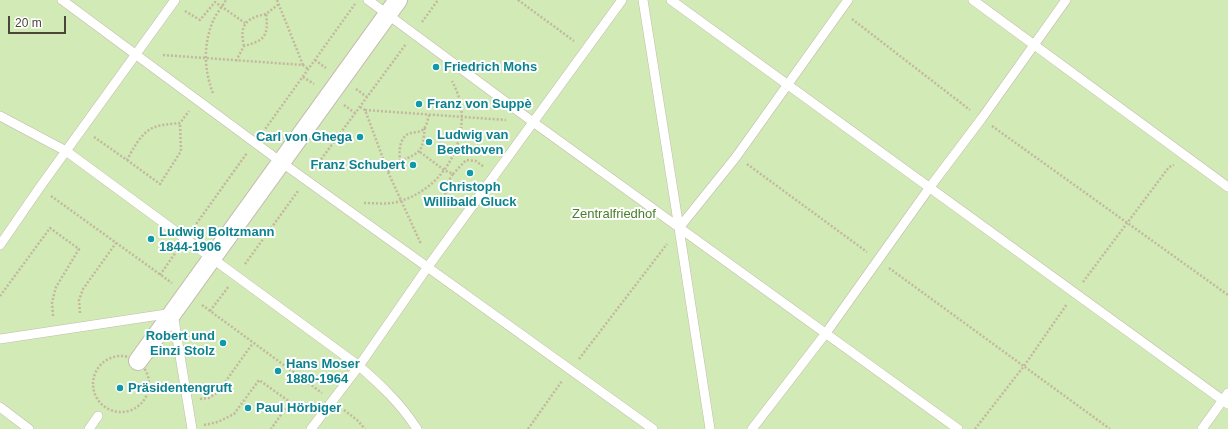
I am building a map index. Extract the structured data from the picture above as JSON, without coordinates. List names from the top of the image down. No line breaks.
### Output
{"parks":["Zentralfriedhof"],"places":["Friedrich Mohs","Franz von Suppè","Carl von Ghega","Ludwig van Beethoven","Franz Schubert","Christoph Willibald Gluck","Ludwig Boltzmann 1844-1906","Robert und Einzi Stolz","Hans Moser 1880-1964","Präsidentengruft","Paul Hörbiger"],"scale_bar":"20 m"}
